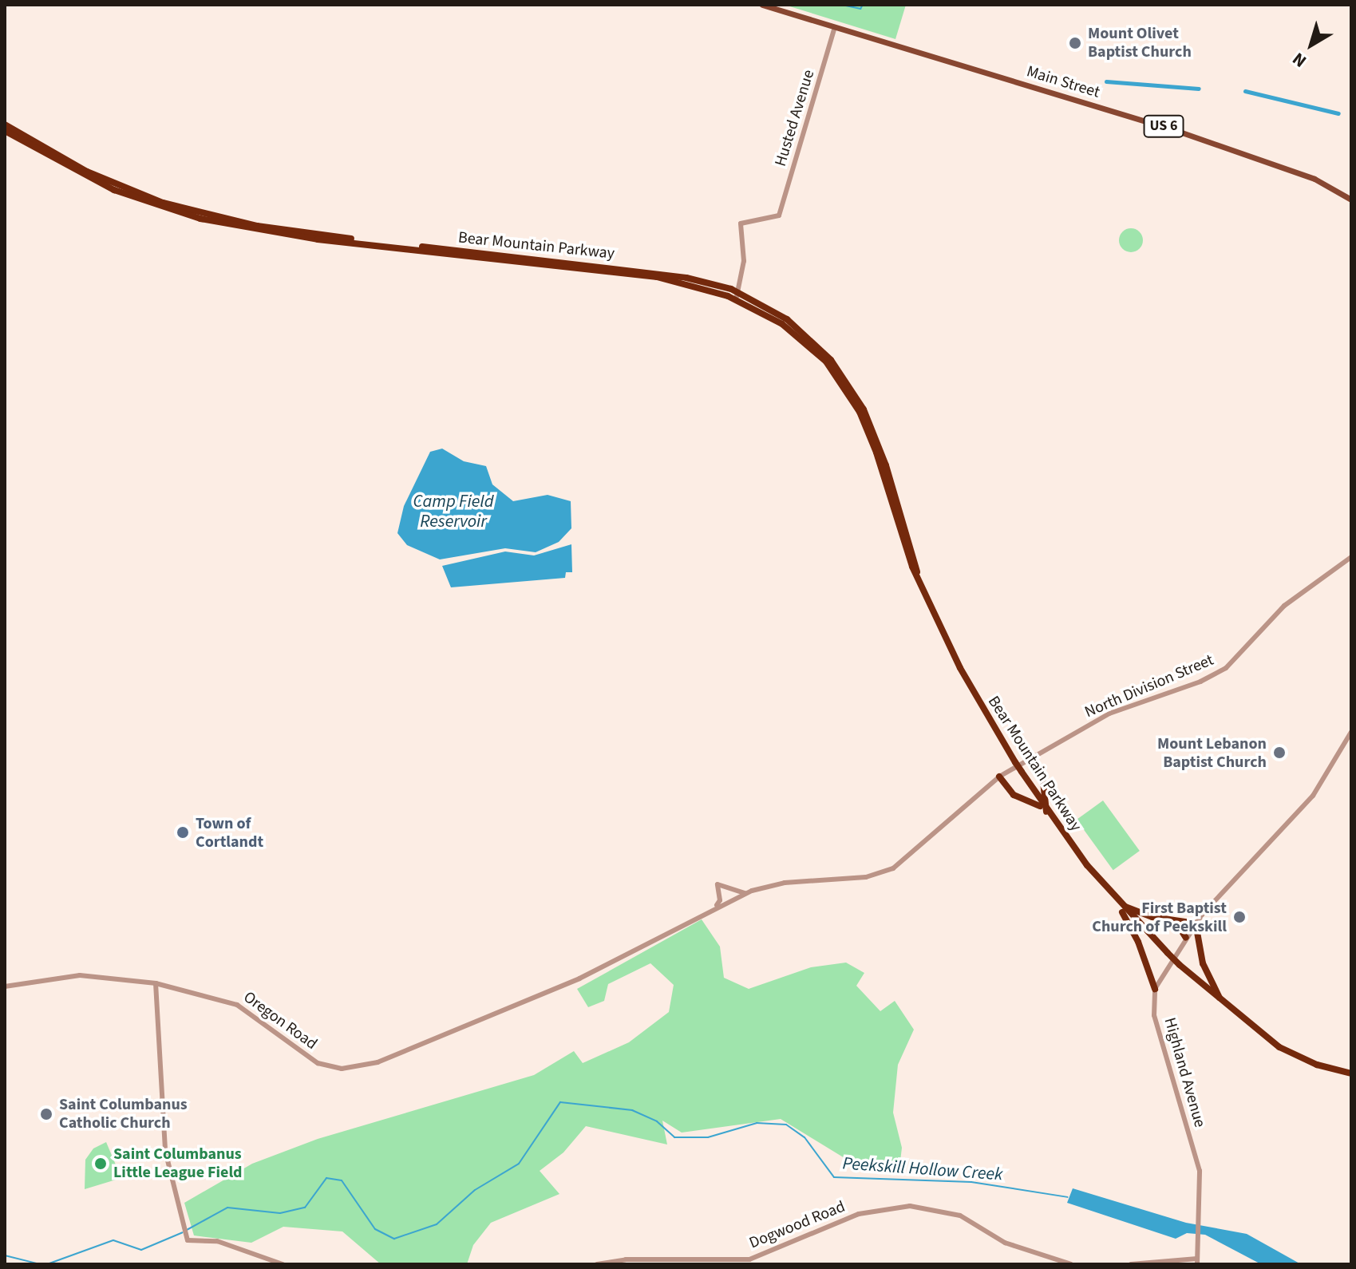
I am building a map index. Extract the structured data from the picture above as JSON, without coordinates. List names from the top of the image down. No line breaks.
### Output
{"streets":{"highway":["Bear Mountain Parkway"],"main road":["Main Street","US 6"],"street":["Husted Avenue","North Division Street","Oregon Road","Highland Avenue","Dogwood Road"]},"crossings":[["Main Street","Husted Avenue"],["Husted Avenue","Bear Mountain Parkway"],["North Division Street","Oregon Road"]],"water":["Camp Field Reservoir","Peekskill Hollow Creek"],"places":["Mount Olivet Baptist Church","Mount Lebanon Baptist Church","Town of Cortlandt","First Baptist Church of Peekskill","Saint Columbanus Catholic Church","Saint Columbanus Little League Field"],"north":"bottom left"}
